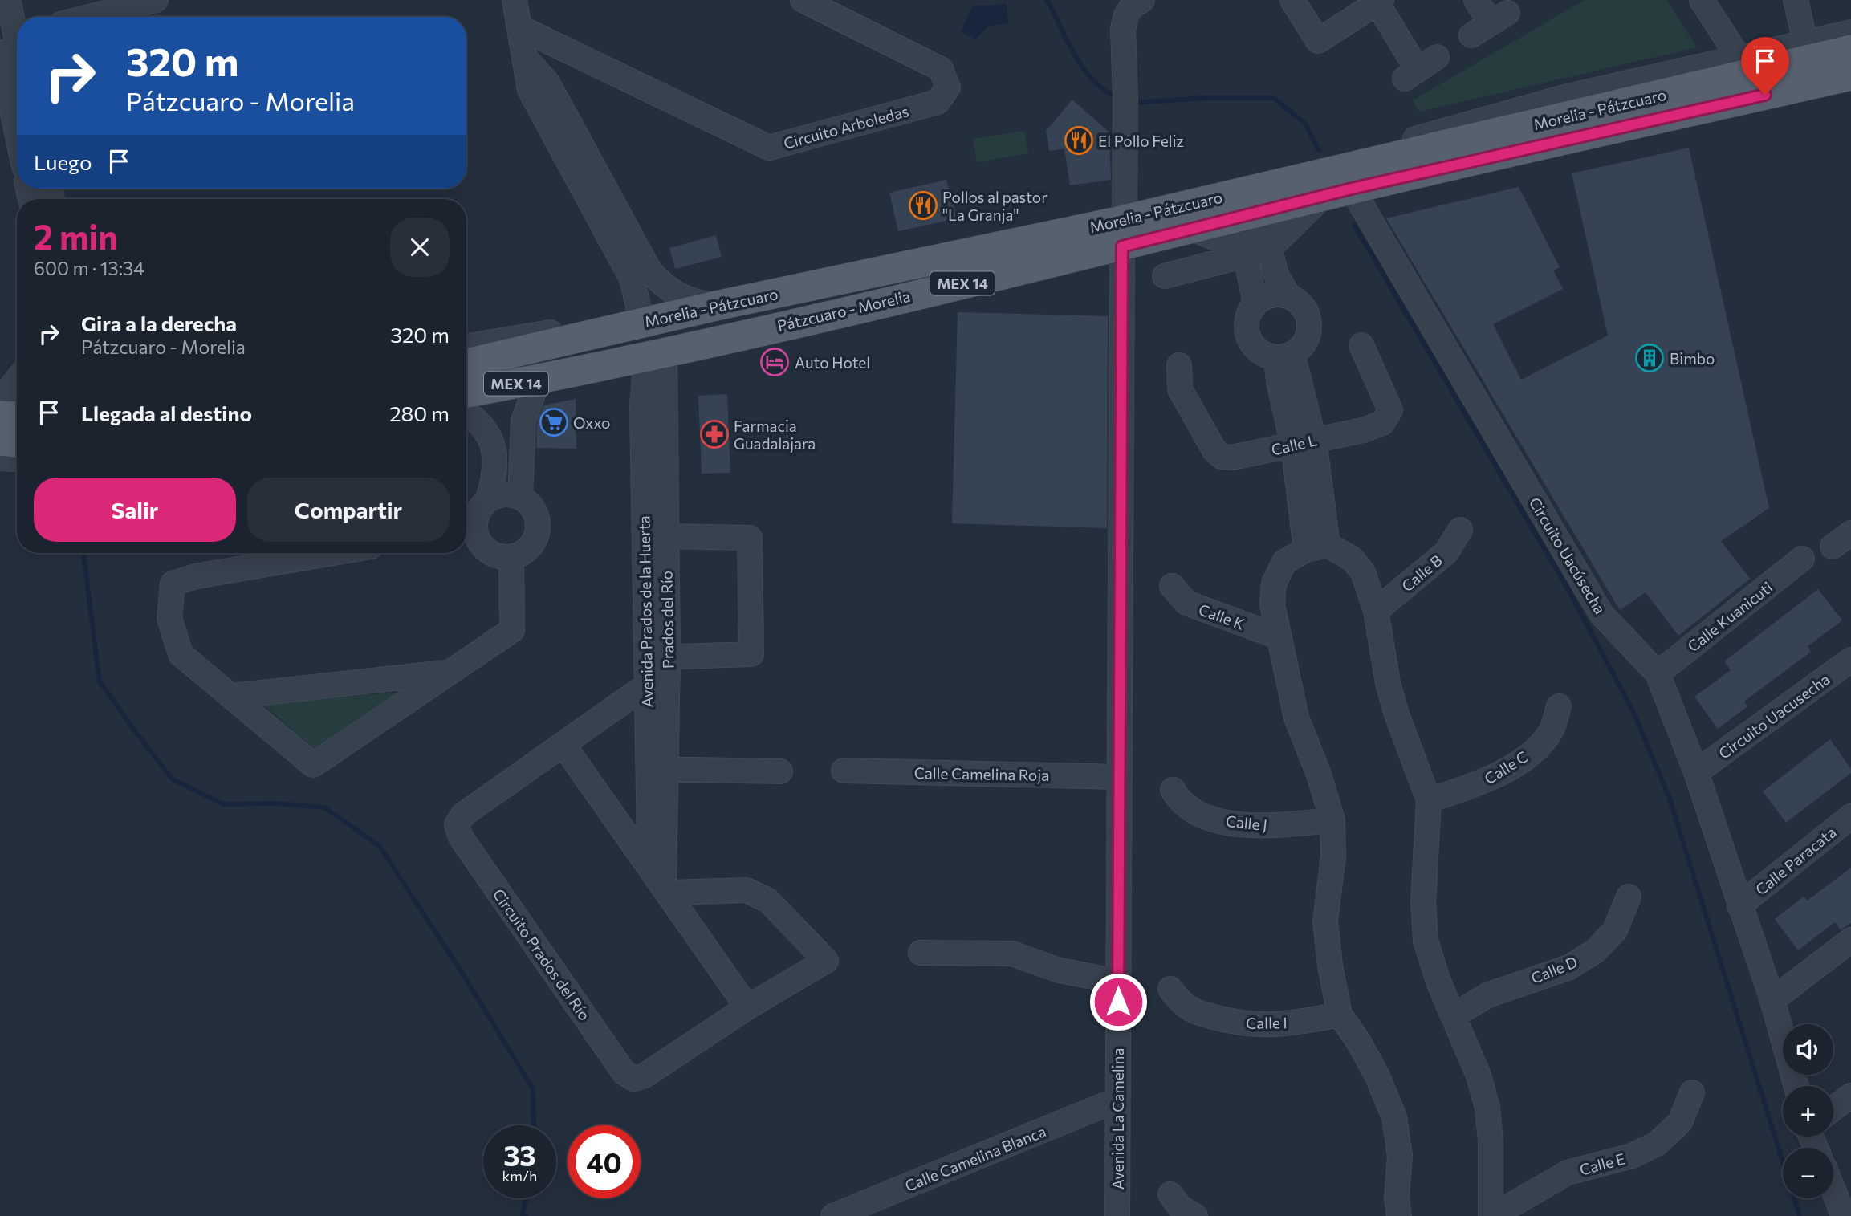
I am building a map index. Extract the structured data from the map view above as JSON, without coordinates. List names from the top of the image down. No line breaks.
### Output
{"streets":{"main road":["Morelia - Pátzcuaro","MEX 14","Pátzcuaro - Morelia"],"street":["Circuito Arboledas","Calle L","Circuito Uacúsecha","Calle B","Avenida Prados de la Huerta","Calle K","Calle Kuanicuti","Prados del Río","Circuito Uacusecha","Calle C","Calle Camelina Roja","Calle J","Calle Paracata","Circuito Prados del Río","Calle D","Calle I","Avenida La Camelina","Calle Camelina Blanca","Calle E"]},"crossings":[["Morelia - Pátzcuaro","Pátzcuaro - Morelia"],["Morelia - Pátzcuaro","Circuito Uacúsecha"],["Morelia - Pátzcuaro","Avenida La Camelina"],["Pátzcuaro - Morelia","Circuito Uacúsecha"],["Pátzcuaro - Morelia","Avenida Prados de la Huerta"],["Pátzcuaro - Morelia","Prados del Río"],["Pátzcuaro - Morelia","Avenida La Camelina"],["Circuito Uacúsecha","Calle Kuanicuti"],["Circuito Uacúsecha","Circuito Uacusecha"],["Circuito Uacúsecha","Calle Paracata"],["Avenida Prados de la Huerta","Prados del Río"],["Avenida Prados de la Huerta","Circuito Prados del Río"],["Prados del Río","Circuito Prados del Río"],["Calle Camelina Roja","Avenida La Camelina"],["Avenida La Camelina","Calle Camelina Blanca"]],"places":{"restaurant":["El Pollo Feliz","Pollos al pastor \"La Granja\""],"building":["Bimbo"],"hotel":["Auto Hotel"],"supermarket":["Oxxo"],"pharmacy":["Farmacia Guadalajara"]},"page":{"turn":["320 m","Pátzcuaro - Morelia"],"then":"Luego","heading":["2 min","600 m · 13:34"],"list":[{"name":"Gira a la derecha","note":"Pátzcuaro - Morelia","value":"320 m"},{"name":"Llegada al destino","value":"280 m"}],"buttons":["Salir","Compartir"],"map_buttons":["+","−"],"speed":"33 km/h","limit":"40"}}
